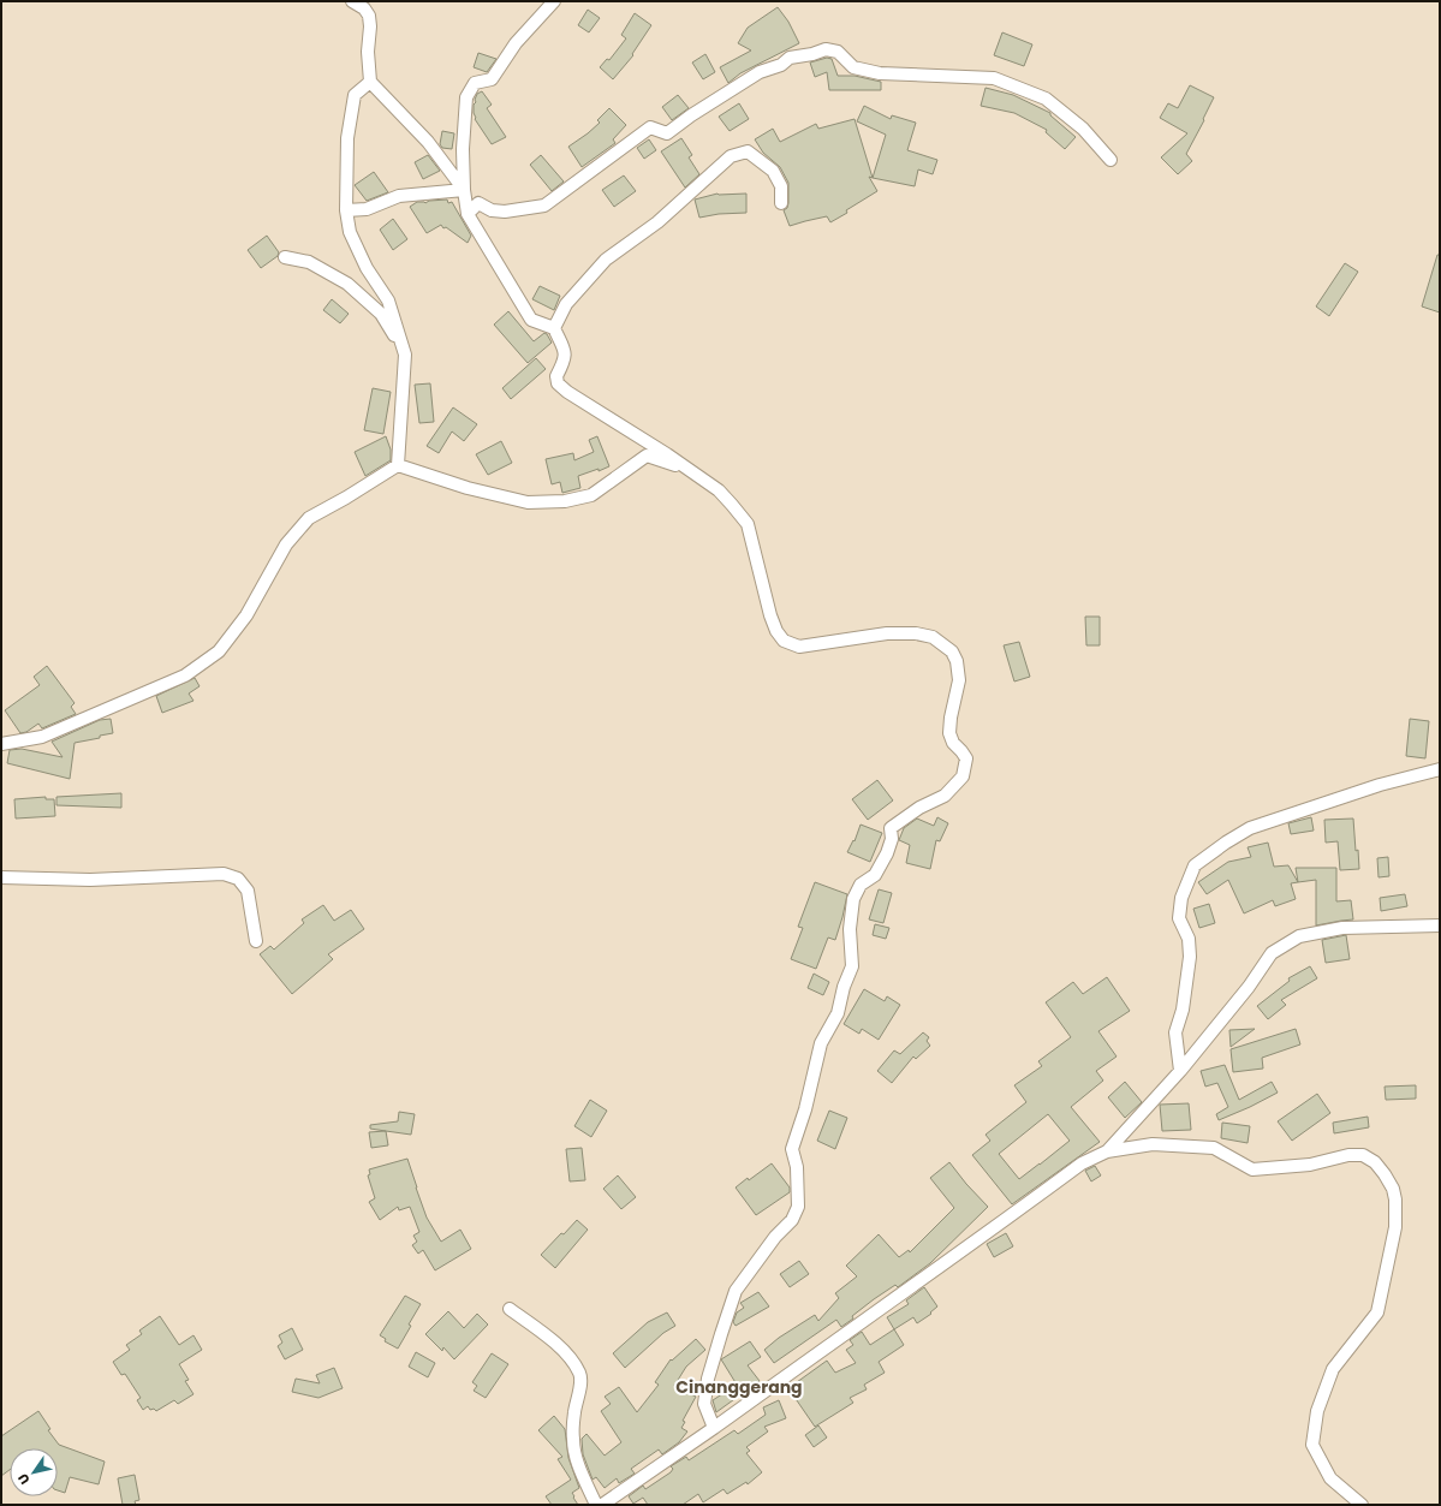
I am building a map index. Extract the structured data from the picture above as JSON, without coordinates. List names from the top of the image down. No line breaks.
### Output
{"districts":["Cinanggerang"],"north":"bottom left"}
